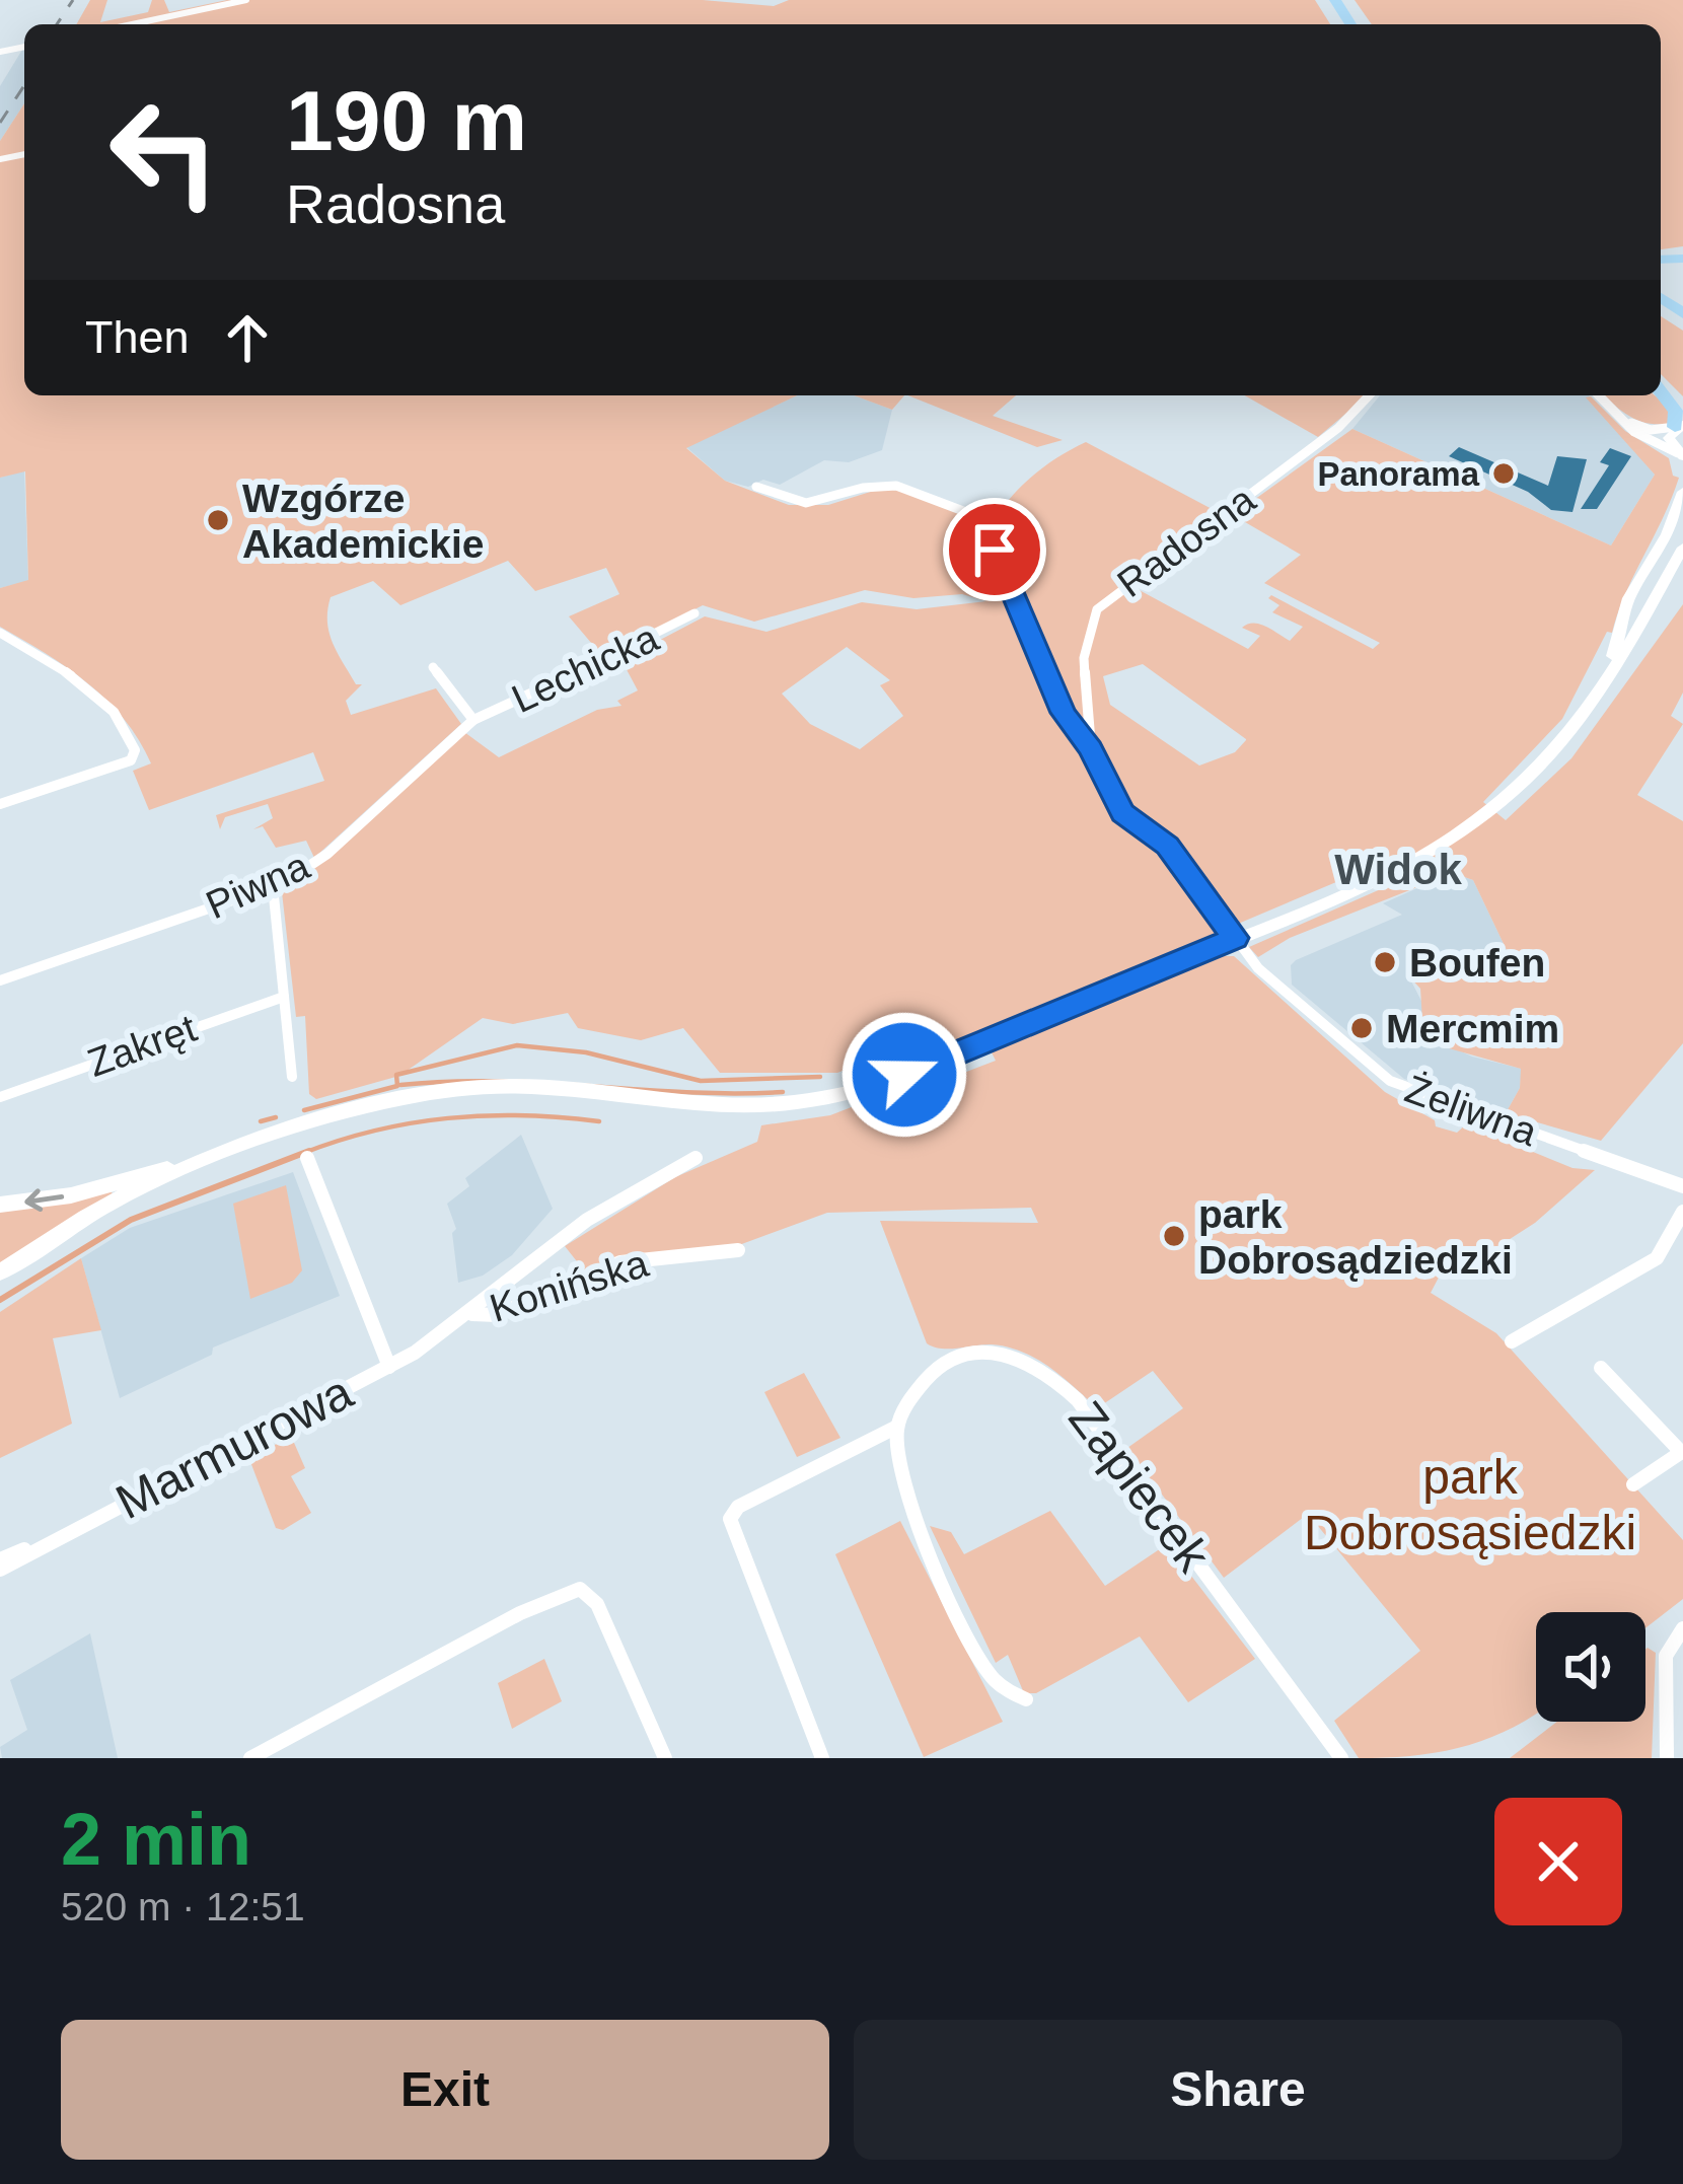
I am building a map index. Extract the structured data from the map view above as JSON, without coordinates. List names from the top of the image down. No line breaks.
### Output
{"streets":{"street":["Radosna","Lechicka","Piwna","Zakręt","Żeliwna","Konińska","Marmurowa","Zapiecek"]},"crossings":[["Radosna","Żeliwna"],["Lechicka","Piwna"],["Konińska","Marmurowa"]],"districts":["Widok"],"parks":["park Dobrosąsiedzki"],"places":["Panorama","Wzgórze Akademickie","Boufen","Mercmim","park Dobrosądziedzki"],"page":{"turn":["190 m","Radosna"],"then":"Then","heading":["2 min","520 m · 12:51"],"buttons":["Exit","Share"]}}
